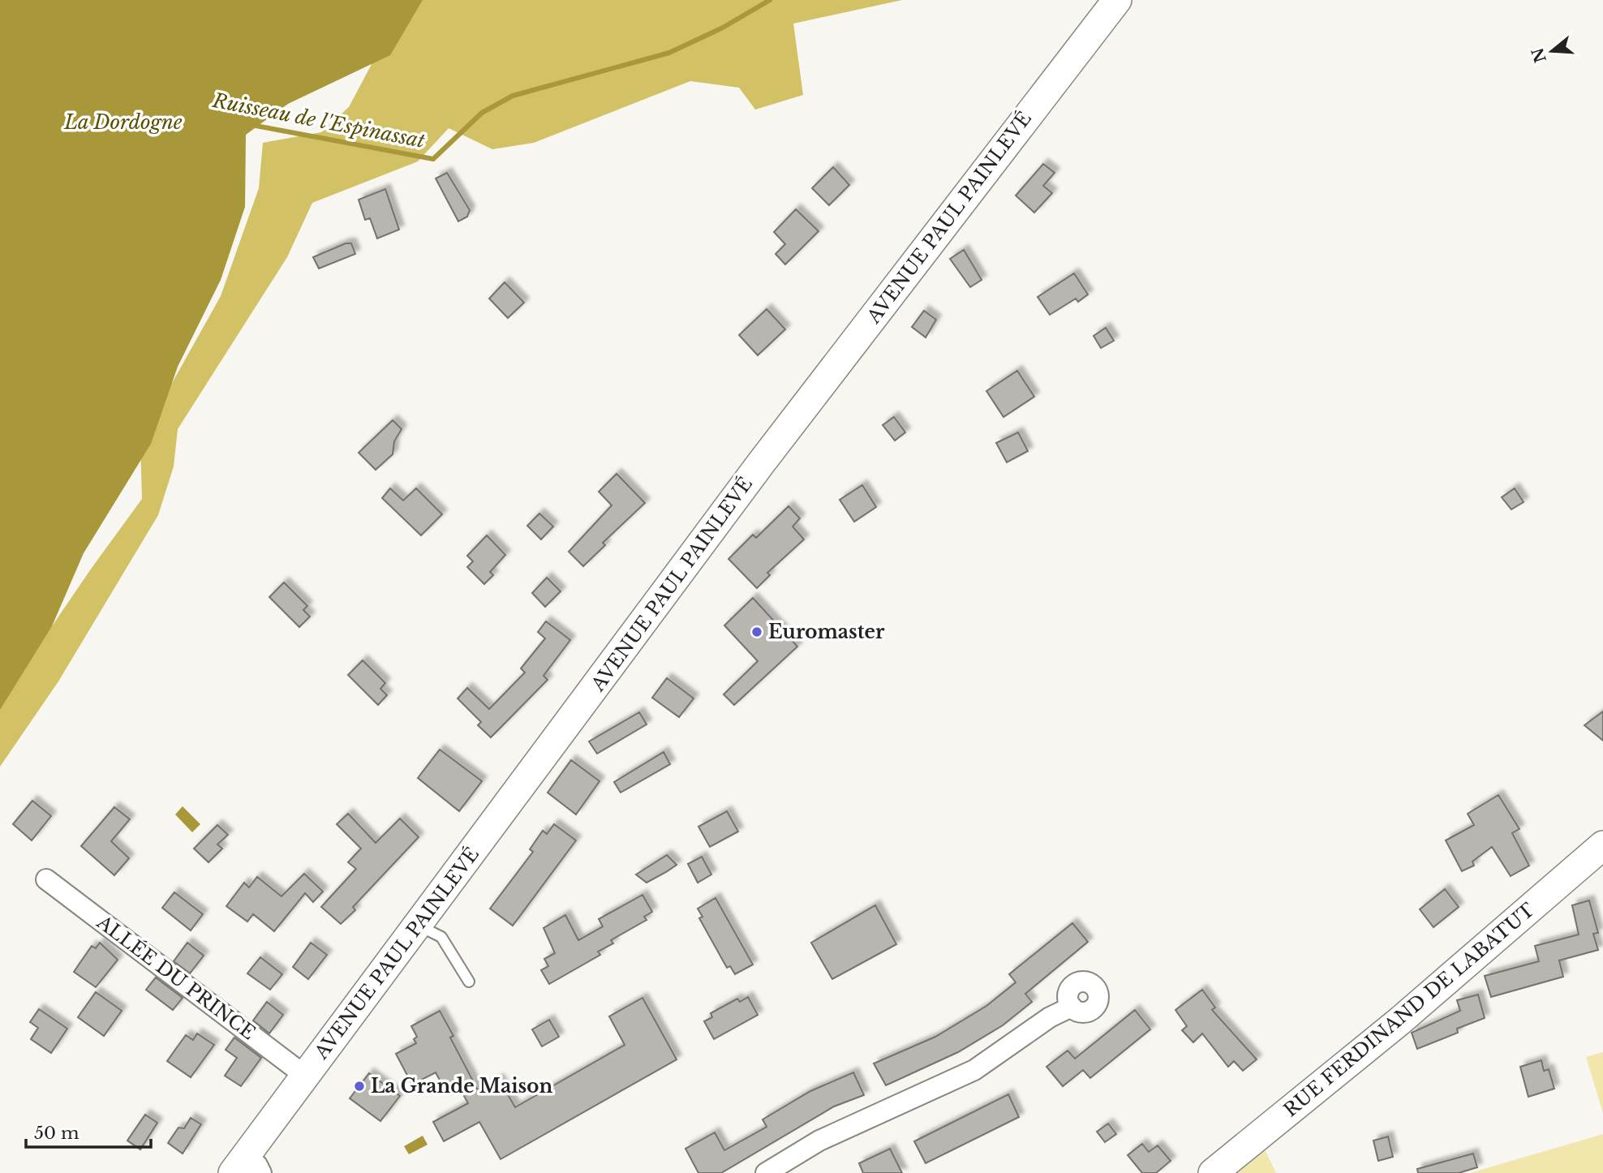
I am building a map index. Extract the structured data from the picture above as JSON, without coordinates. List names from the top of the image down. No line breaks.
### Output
{"streets":{"main road":["AVENUE PAUL PAINLEVÉ","RUE FERDINAND DE LABATUT"],"street":["ALLÉE DU PRINCE"]},"crossings":[["AVENUE PAUL PAINLEVÉ","ALLÉE DU PRINCE"]],"water":["Ruisseau de l'Espinassat","La Dordogne"],"places":["Euromaster","La Grande Maison"],"scale_bar":"50 m","north":"left"}
